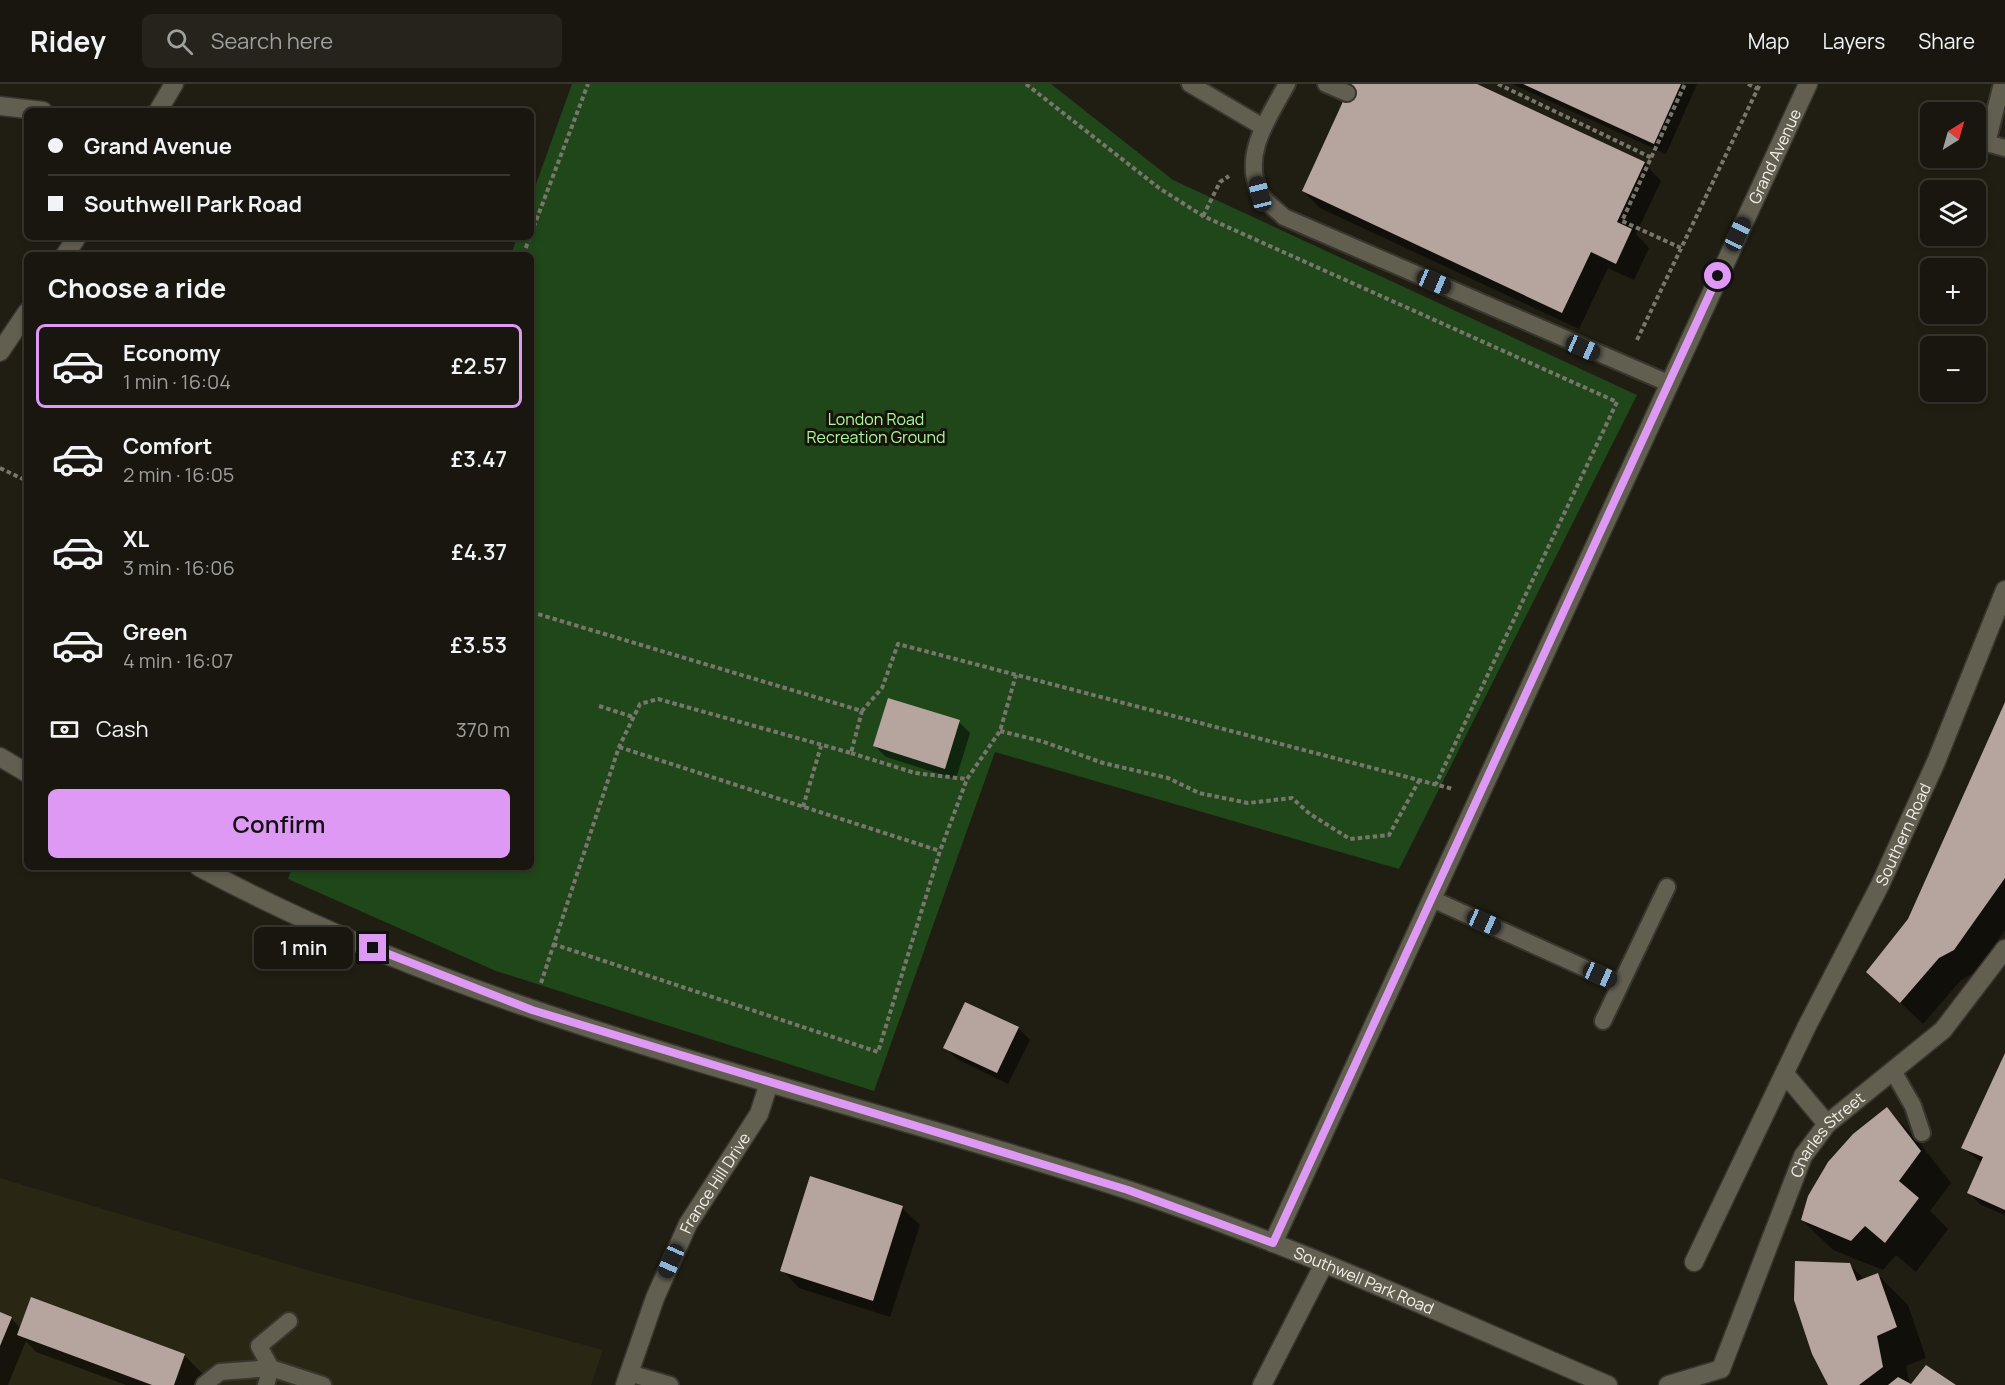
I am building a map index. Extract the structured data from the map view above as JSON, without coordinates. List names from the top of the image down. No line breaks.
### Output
{"streets":{"street":["Grand Avenue","Southern Road","Charles Street","France Hill Drive","Southwell Park Road"]},"crossings":[["Grand Avenue","Southwell Park Road"],["France Hill Drive","Southwell Park Road"]],"parks":["London Road Recreation Ground"],"north":"top right","page":{"header":"Ridey","search":"Search here","nav":["Map","Layers","Share"],"map_buttons":["+","−"],"banner":["Grand Avenue","Southwell Park Road"],"heading":"Choose a ride","list":[{"name":"Economy","note":"1 min · 16:04","value":"£2.57"},{"name":"Comfort","note":"2 min · 16:05","value":"£3.47"},{"name":"XL","note":"3 min · 16:06","value":"£4.37"},{"name":"Green","note":"4 min · 16:07","value":"£3.53"}],"pay":["Cash","370 m"],"buttons":"Confirm","bubble":"1 min"}}
